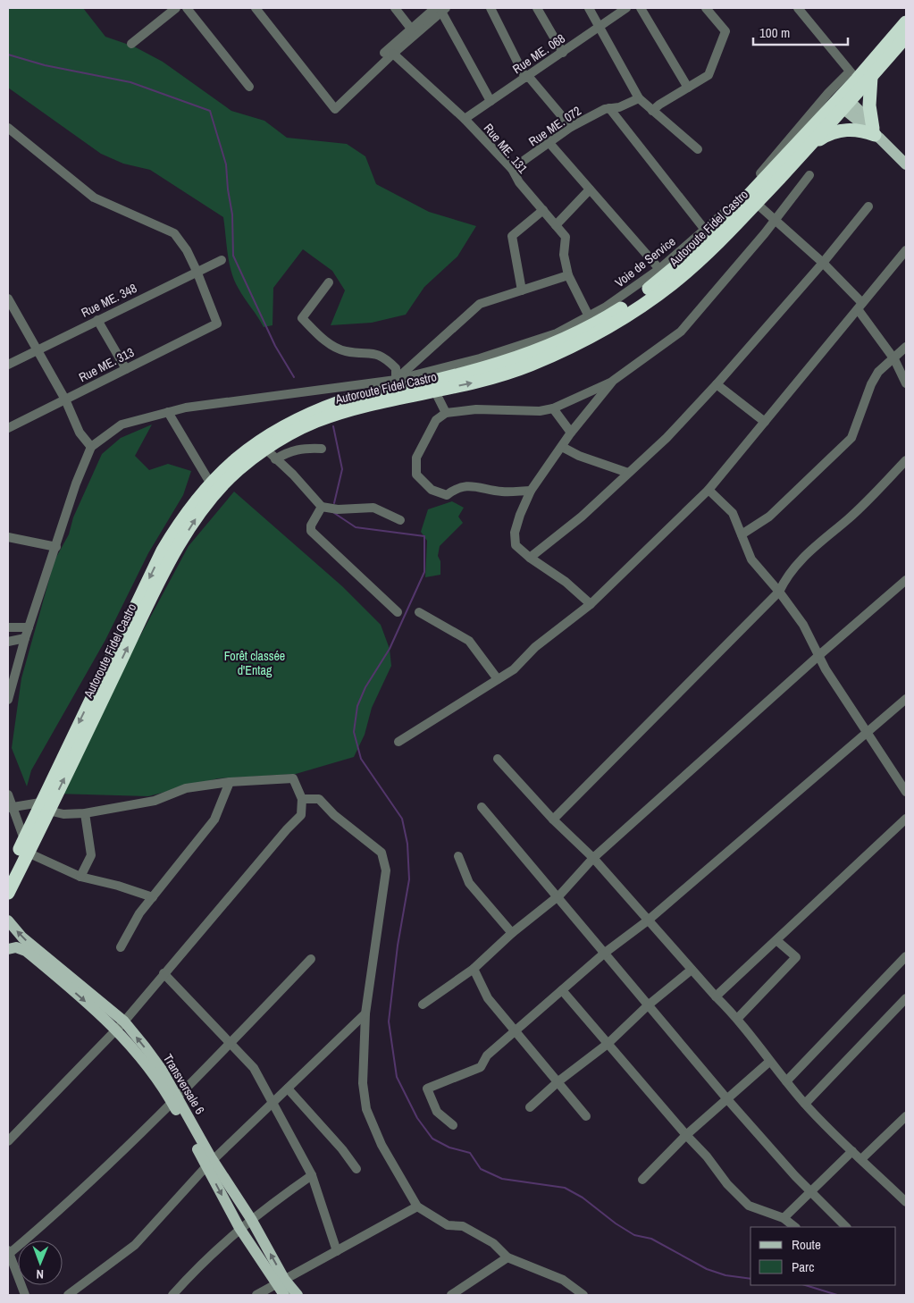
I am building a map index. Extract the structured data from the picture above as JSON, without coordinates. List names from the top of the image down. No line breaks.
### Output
{"streets":{"highway":["Autoroute Fidel Castro"],"main road":["Transversale 6"],"street":["Rue ME. 068","Rue ME. 072","Rue ME. 131","Voie de Service","Rue ME. 348","Rue ME. 313"]},"crossings":[["Rue ME. 068","Rue ME. 131"],["Rue ME. 072","Rue ME. 131"],["Rue ME. 131","Voie de Service"],["Autoroute Fidel Castro","Voie de Service"],["Rue ME. 348","Rue ME. 313"]],"parks":["Forêt classée d'Entag"],"legend":["Route","Parc"],"scale_bar":"100 m","north":"bottom"}
